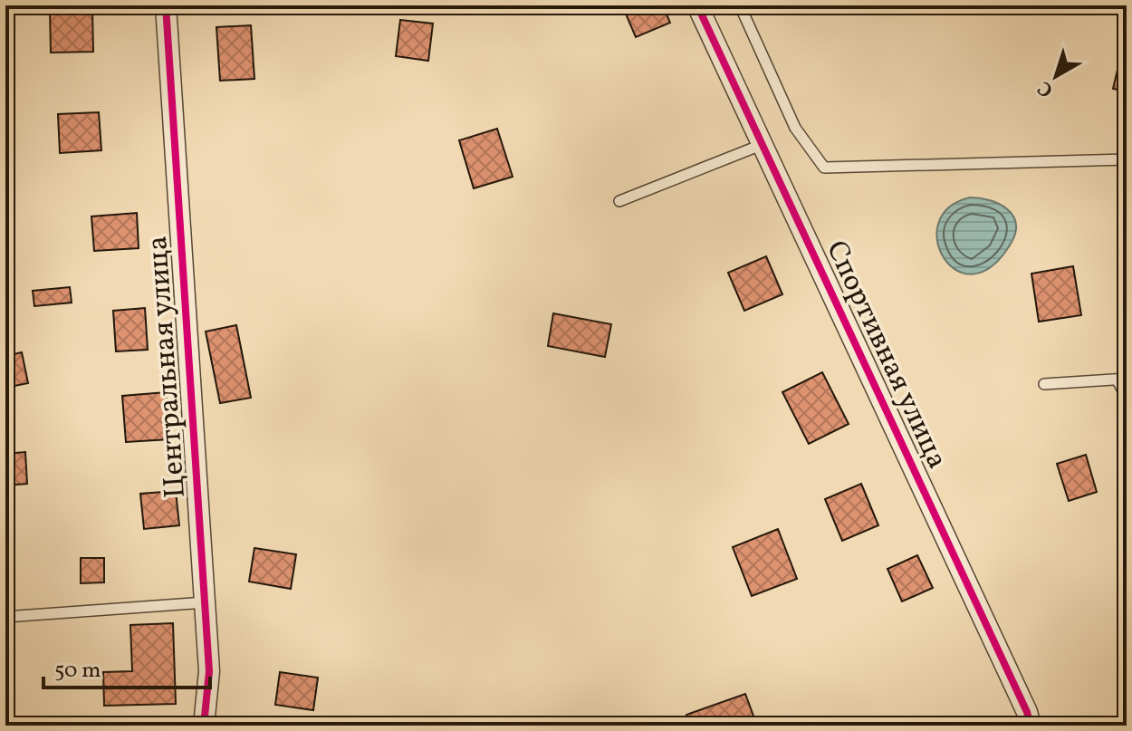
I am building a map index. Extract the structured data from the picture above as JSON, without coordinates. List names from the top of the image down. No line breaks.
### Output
{"streets":{"street":["Спортивная улица","Центральная улица"]},"scale_bar":"50 m","north":"bottom left"}
